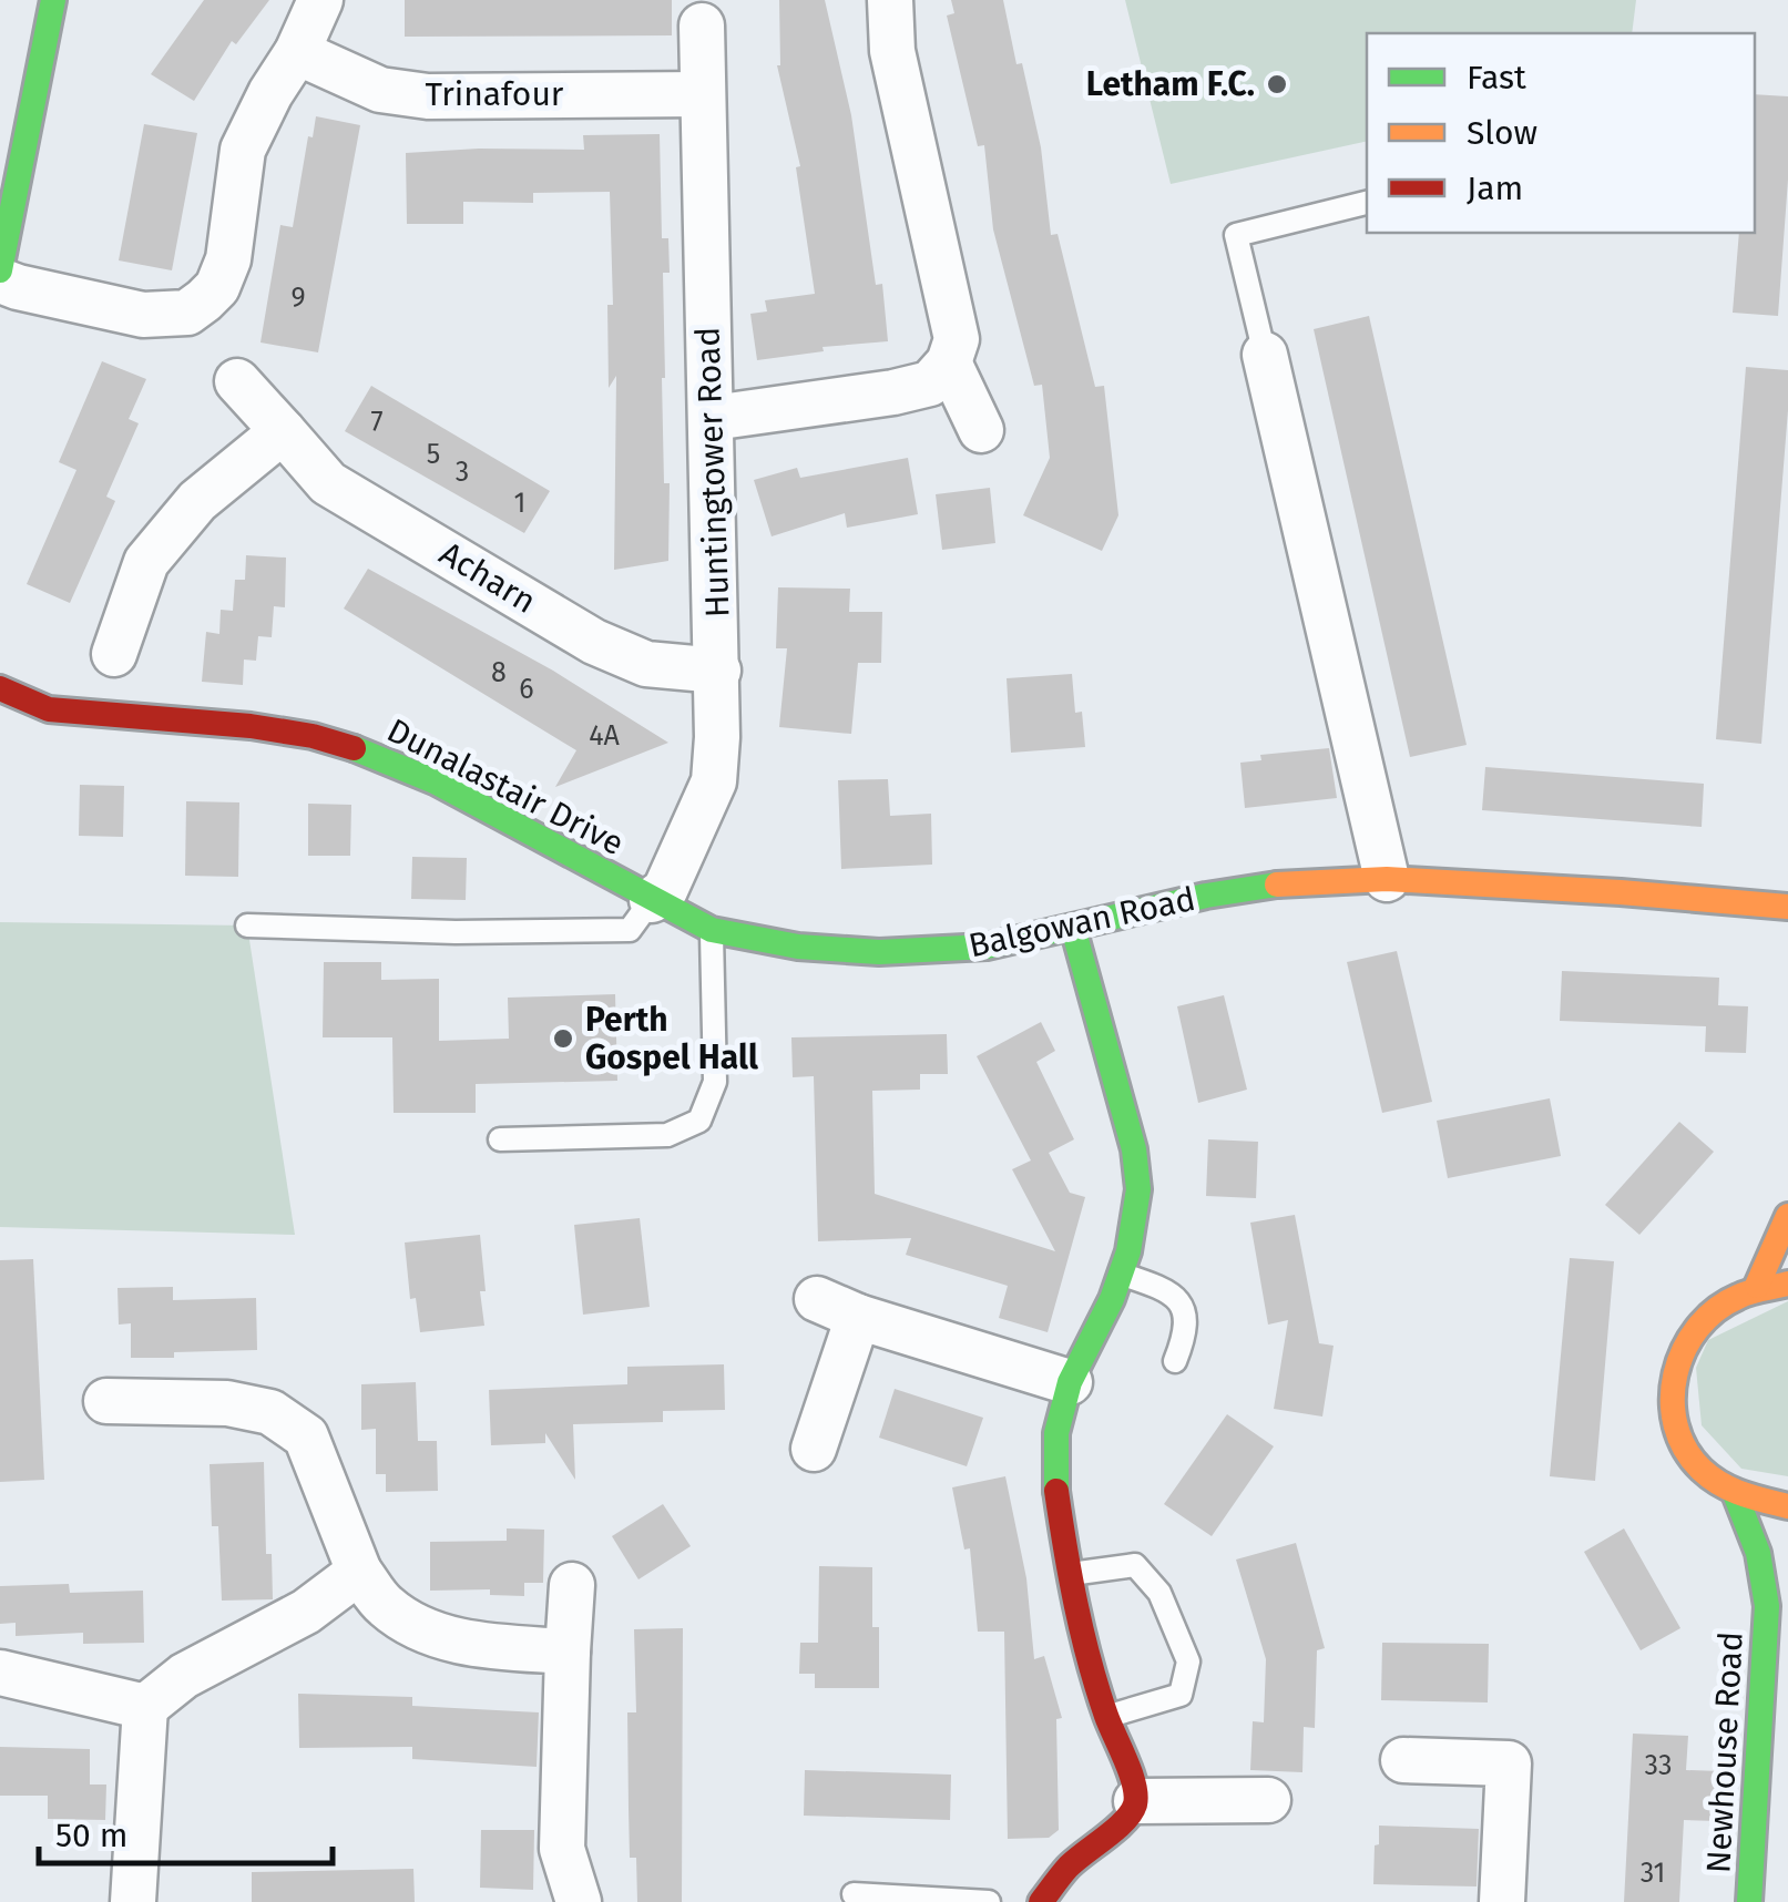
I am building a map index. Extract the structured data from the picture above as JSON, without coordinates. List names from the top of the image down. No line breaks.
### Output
{"streets":{"street":["Trinafour","Huntingtower Road","Acharn","Dunalastair Drive","Balgowan Road","Newhouse Road"]},"crossings":[["Trinafour","Huntingtower Road"],["Huntingtower Road","Acharn"],["Huntingtower Road","Dunalastair Drive"],["Huntingtower Road","Balgowan Road"],["Dunalastair Drive","Balgowan Road"]],"places":["Letham F.C.","Perth Gospel Hall"],"house_numbers":["9","7","5","3","1","8","6","4A","33","31"],"legend":["Fast","Slow","Jam"],"scale_bar":"50 m"}
